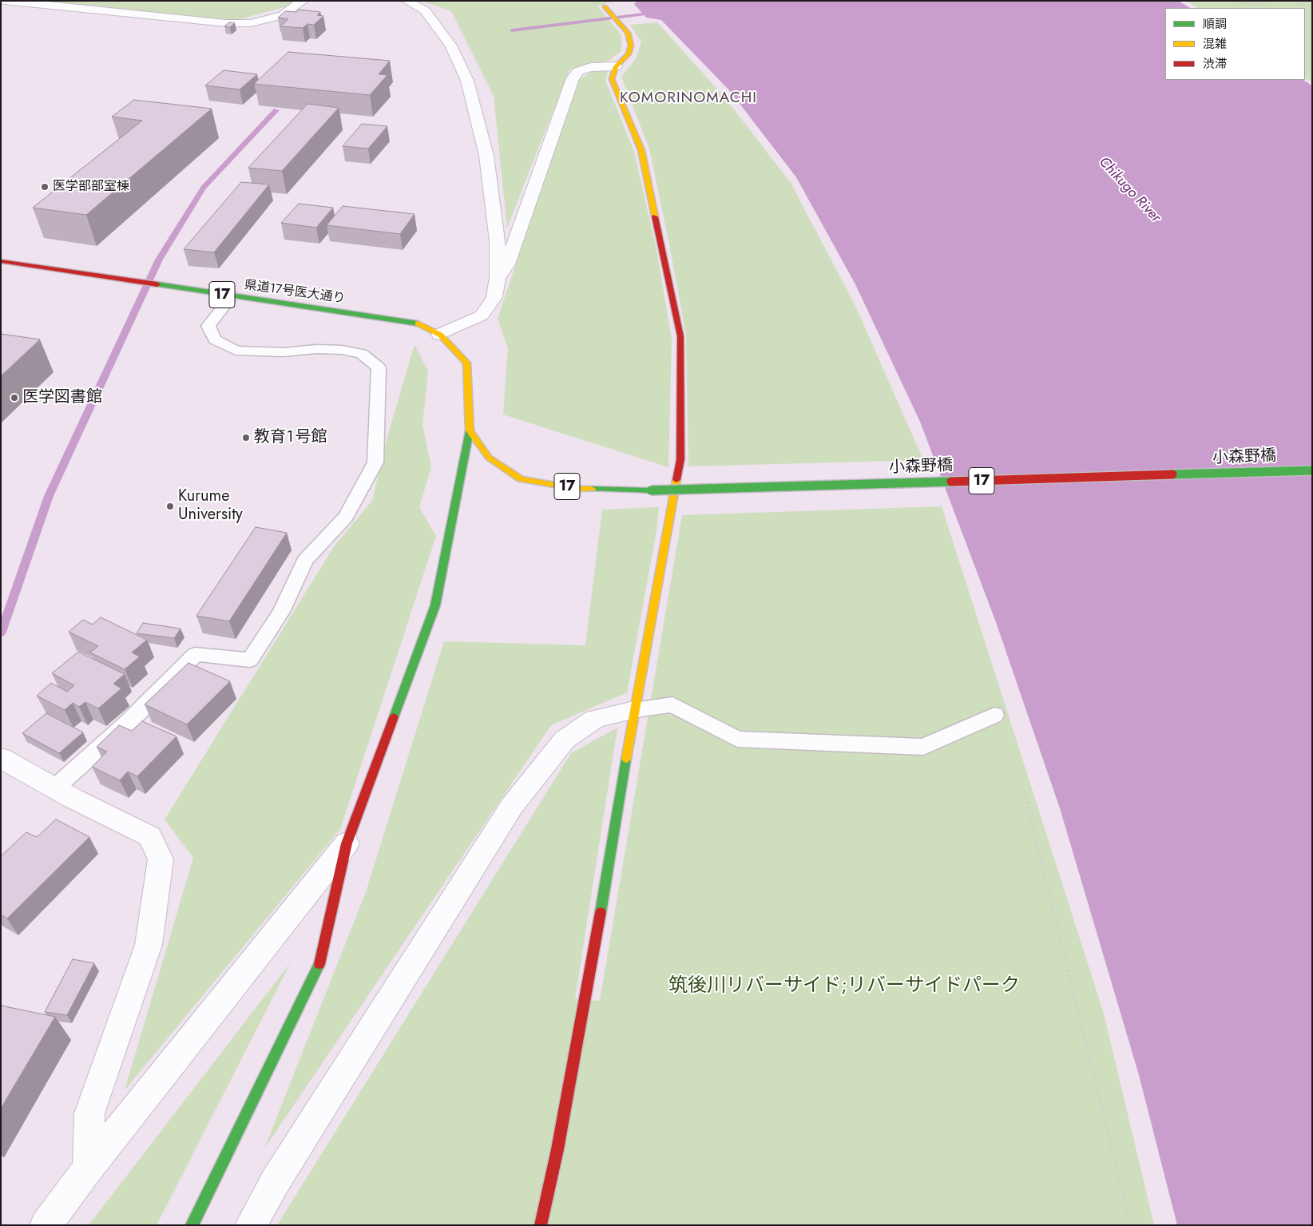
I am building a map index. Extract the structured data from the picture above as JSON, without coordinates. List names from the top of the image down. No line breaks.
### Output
{"streets":{"street":["県道17号医大通り","17","小森野橋"]},"crossings":[["県道17号医大通り","17"],["17","小森野橋"]],"districts":["KOMORINOMACHI"],"water":["Chikugo River"],"parks":["筑後川リバーサイド;リバーサイドパーク"],"places":["医学部部室棟","医学図書館","教育１号館","Kurume University"],"legend":["順調","混雑","渋滞"]}
